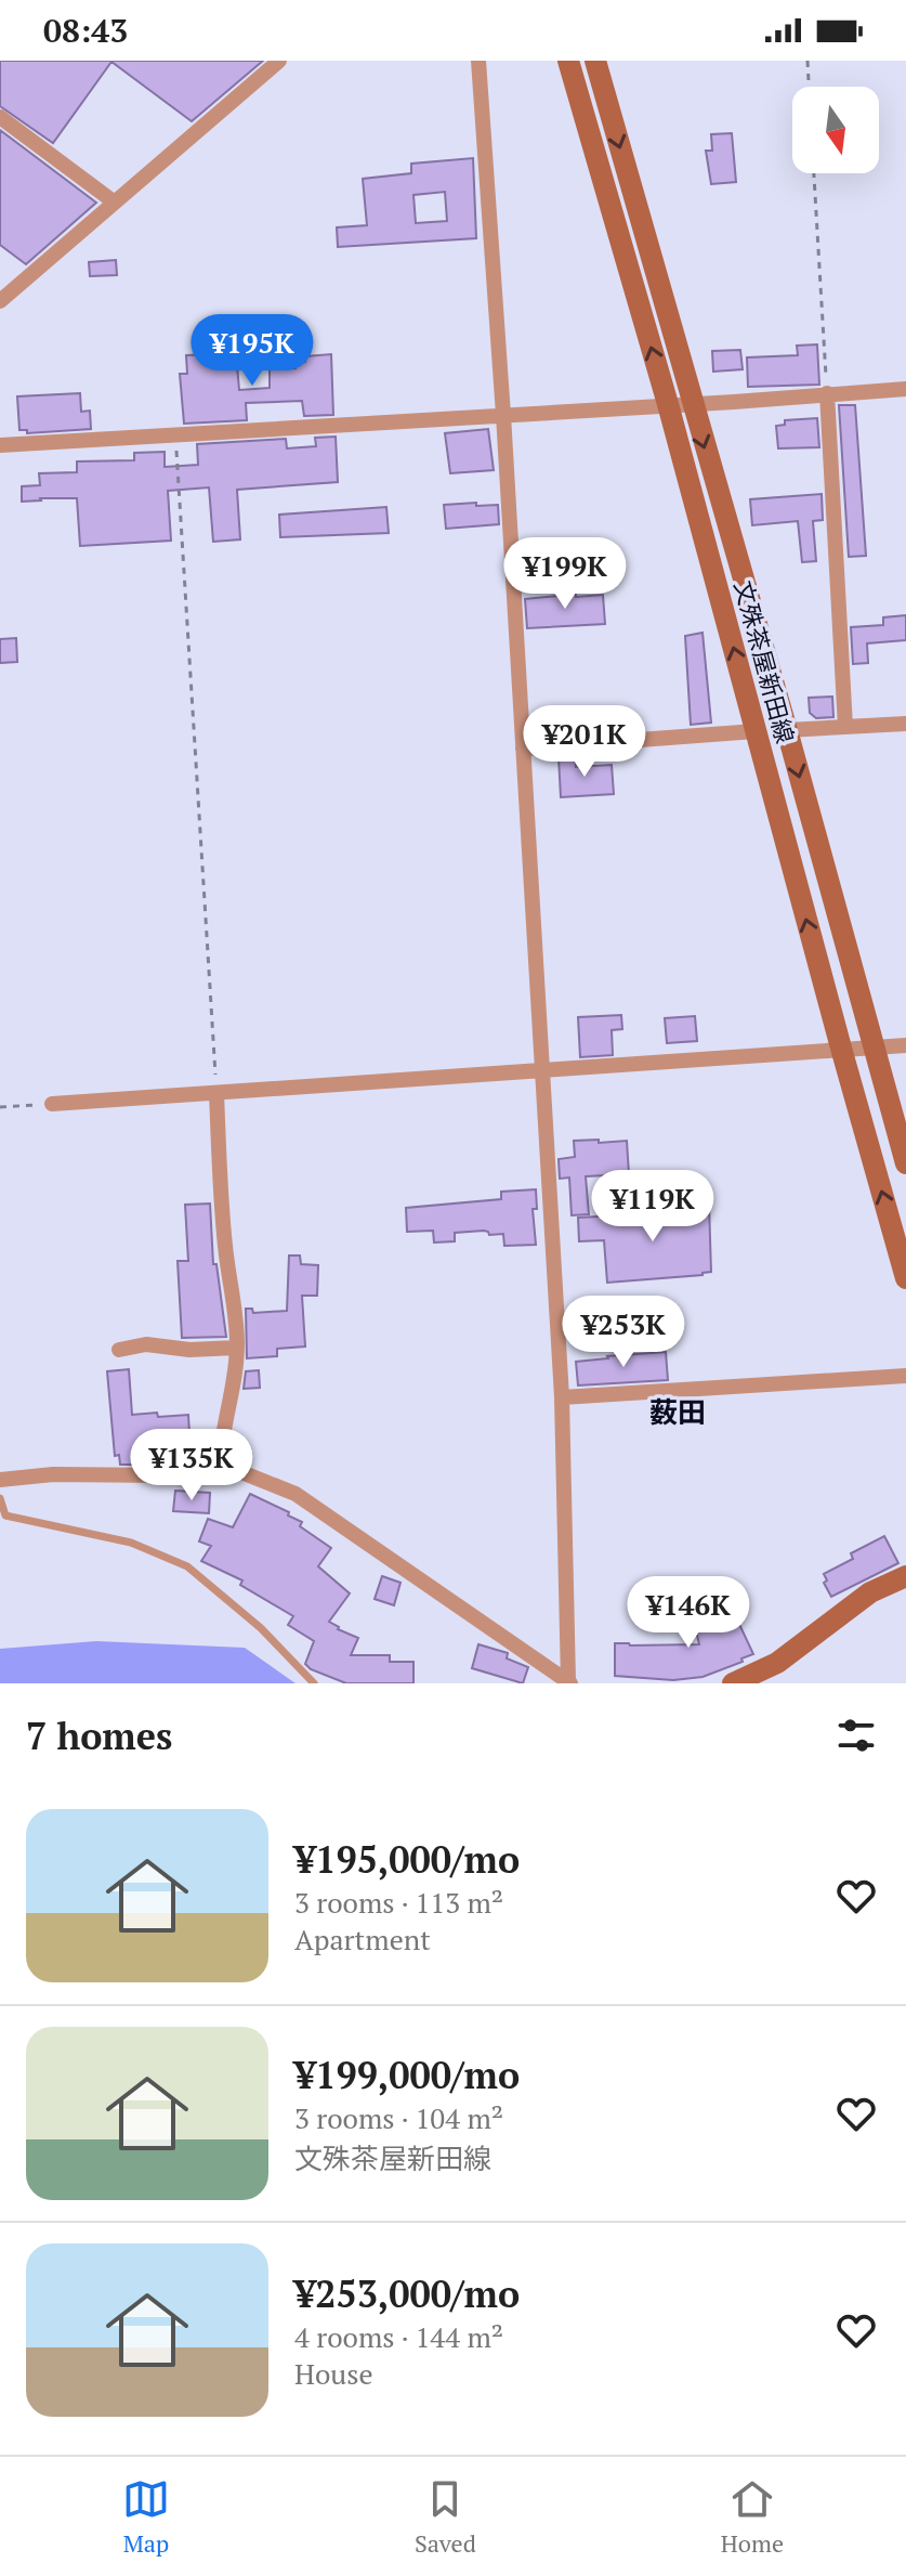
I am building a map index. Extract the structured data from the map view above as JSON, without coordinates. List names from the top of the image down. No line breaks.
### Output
{"streets":{"main road":["文殊茶屋新田線"]},"districts":["薮田"],"north":"bottom","page":{"status":"08:43","price":["¥195K","¥199K","¥201K","¥119K","¥253K","¥135K","¥146K"],"heading":"7 homes","list":[{"name":"¥195,000/mo","note":"3 rooms · 113 m² · Apartment"},{"name":"¥199,000/mo","note":"3 rooms · 104 m² · 文殊茶屋新田線"},{"name":"¥253,000/mo","note":"4 rooms · 144 m² · House"}],"tabs":["Map","Saved","Home"]}}
